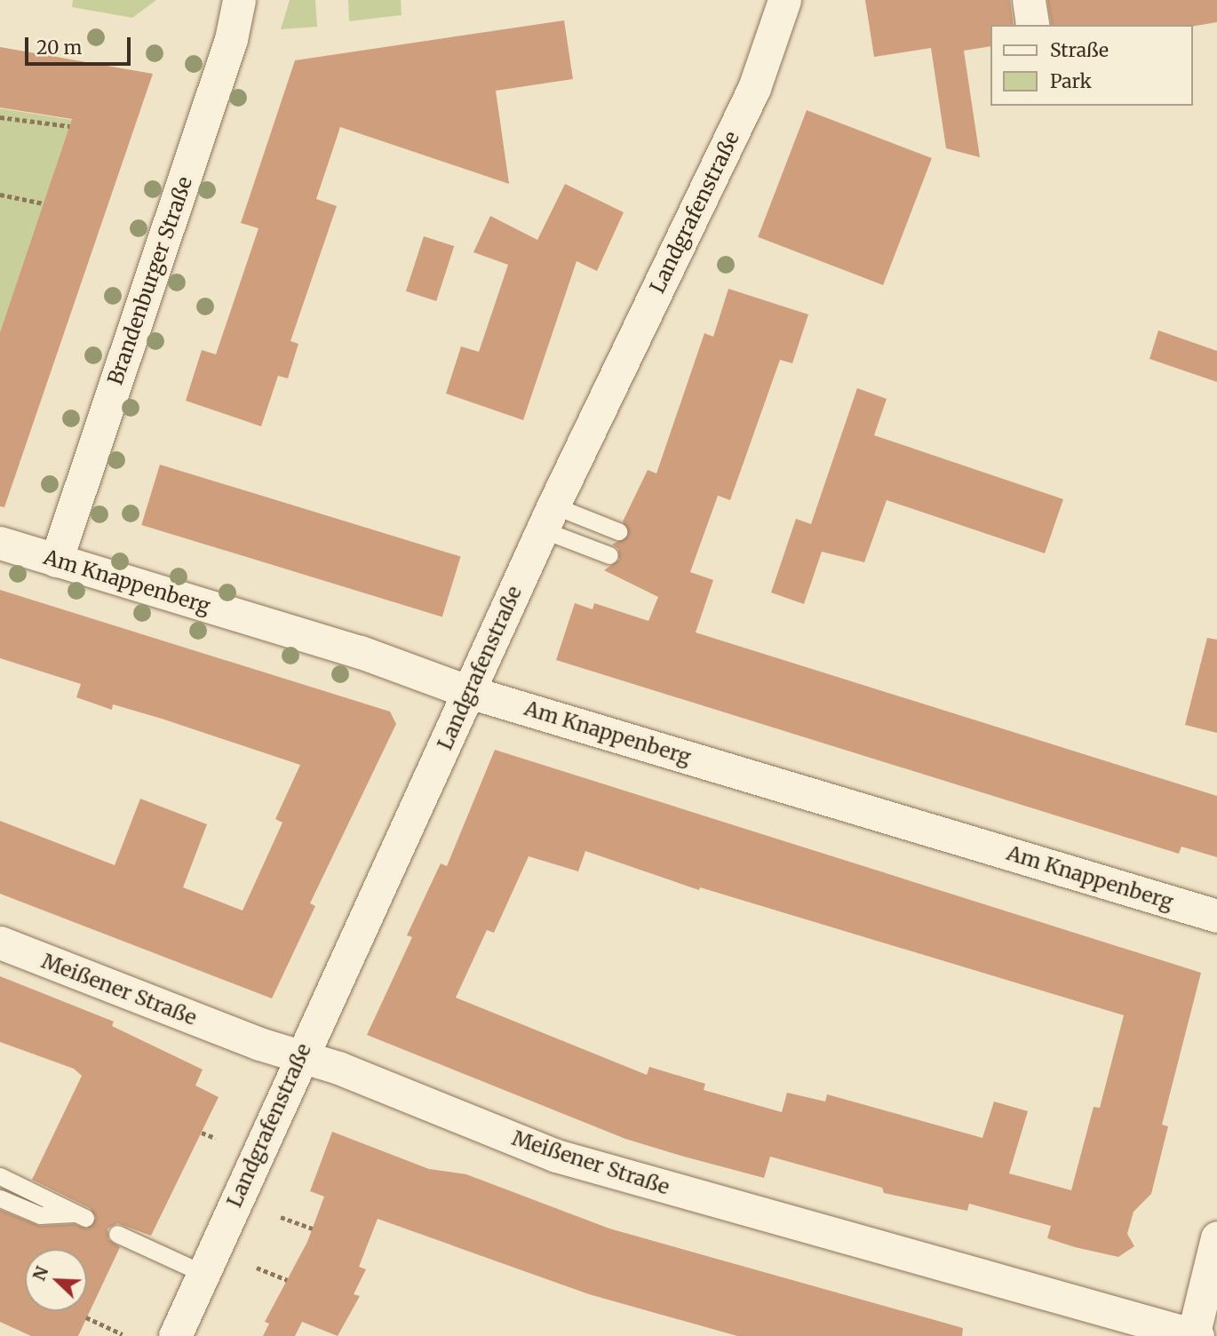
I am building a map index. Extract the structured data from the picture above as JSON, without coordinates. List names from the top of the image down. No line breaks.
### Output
{"streets":{"street":["Landgrafenstraße","Brandenburger Straße","Am Knappenberg","Meißener Straße"]},"crossings":[["Landgrafenstraße","Am Knappenberg"],["Landgrafenstraße","Meißener Straße"],["Brandenburger Straße","Am Knappenberg"]],"legend":["Straße","Park"],"scale_bar":"20 m","north":"top left"}
